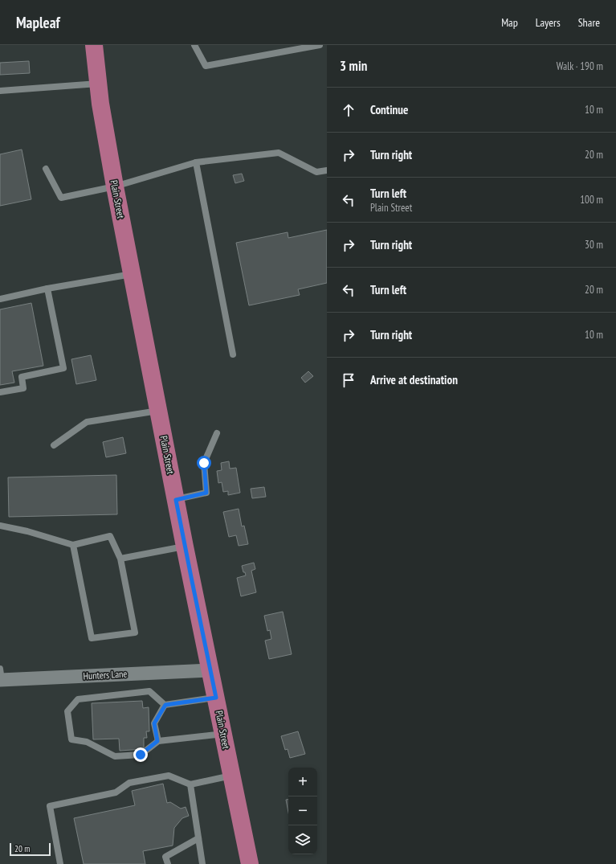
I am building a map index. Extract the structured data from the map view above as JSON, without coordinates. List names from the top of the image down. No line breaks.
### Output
{"streets":{"main road":["Plain Street"],"street":["Hunters Lane"]},"crossings":[["Plain Street","Hunters Lane"]],"scale_bar":"20 m","page":{"header":"Mapleaf","nav":["Map","Layers","Share"],"heading":["3 min","Walk · 190 m"],"list":[["Continue","10 m"],["Turn right","20 m"],["Turn left","Plain Street","100 m"],["Turn right","30 m"],["Turn left","20 m"],["Turn right","10 m"],"Arrive at destination"],"map_buttons":["+","−"],"scale":"20 m"}}
